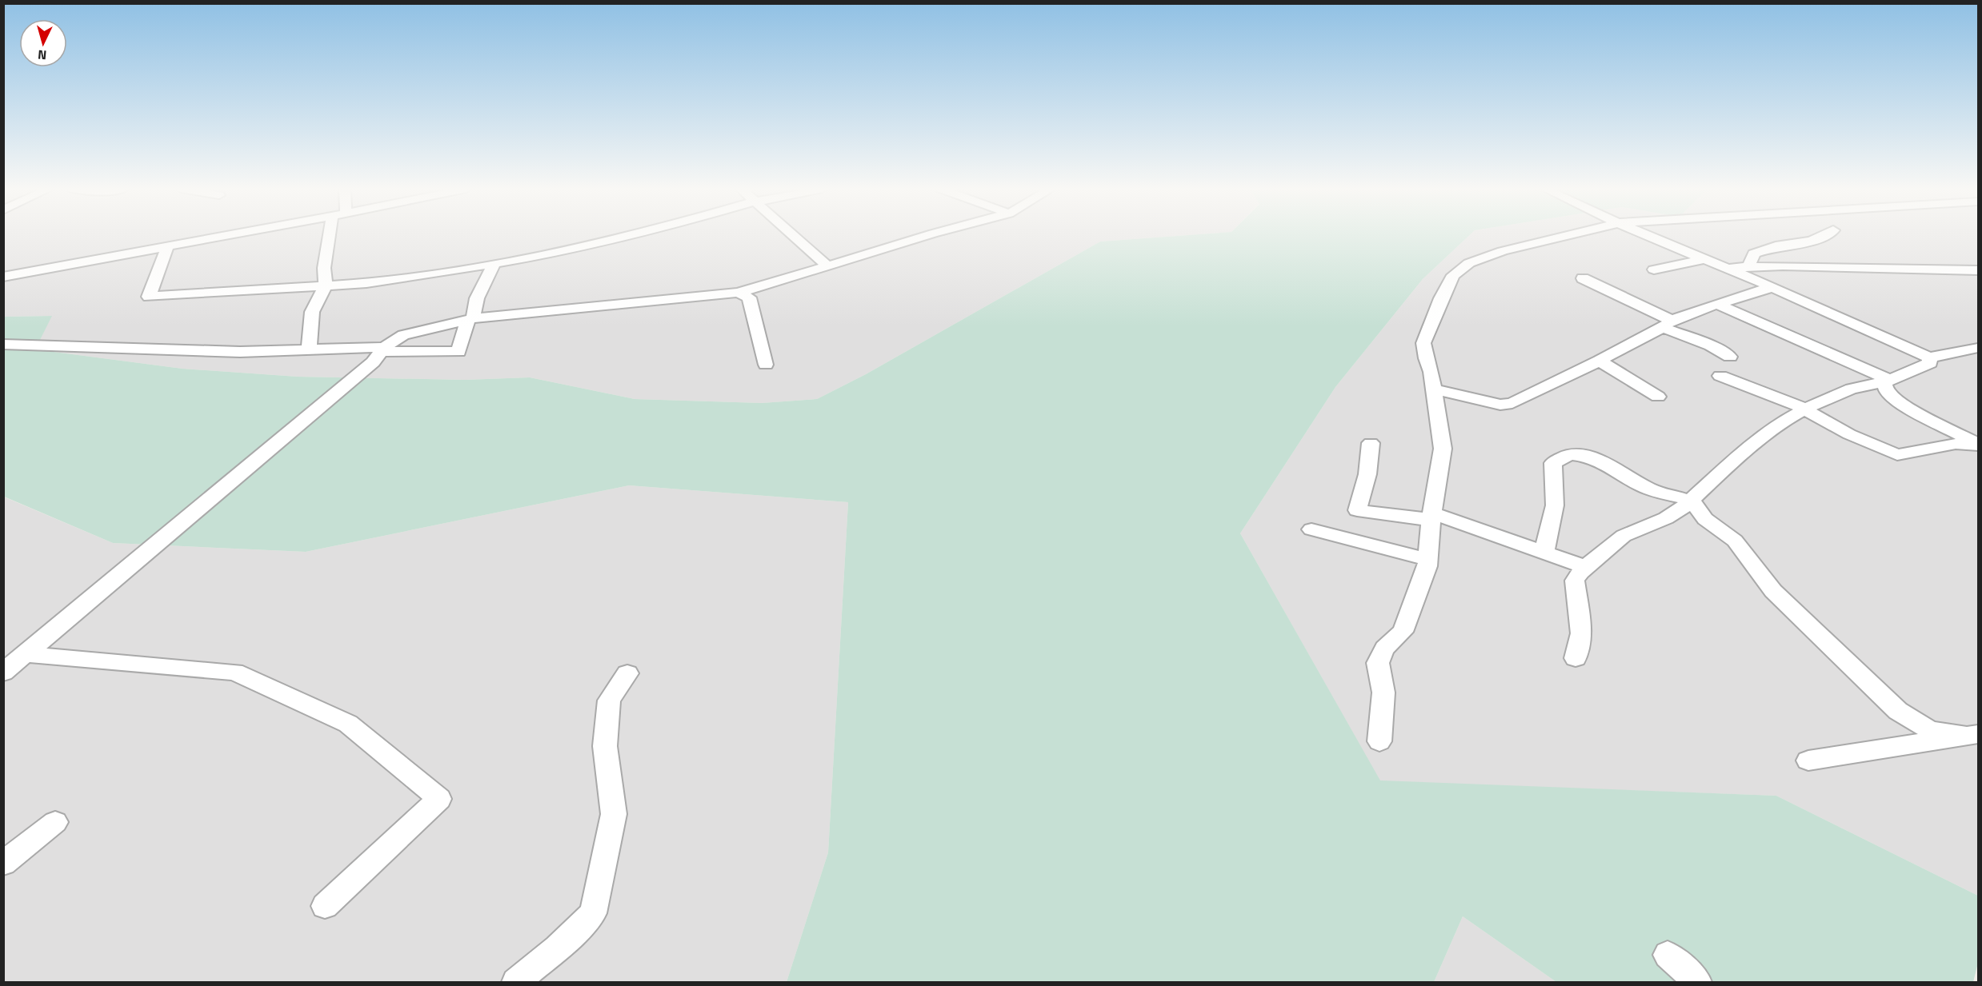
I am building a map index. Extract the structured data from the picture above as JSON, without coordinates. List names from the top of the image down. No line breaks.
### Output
{"north":"bottom"}
